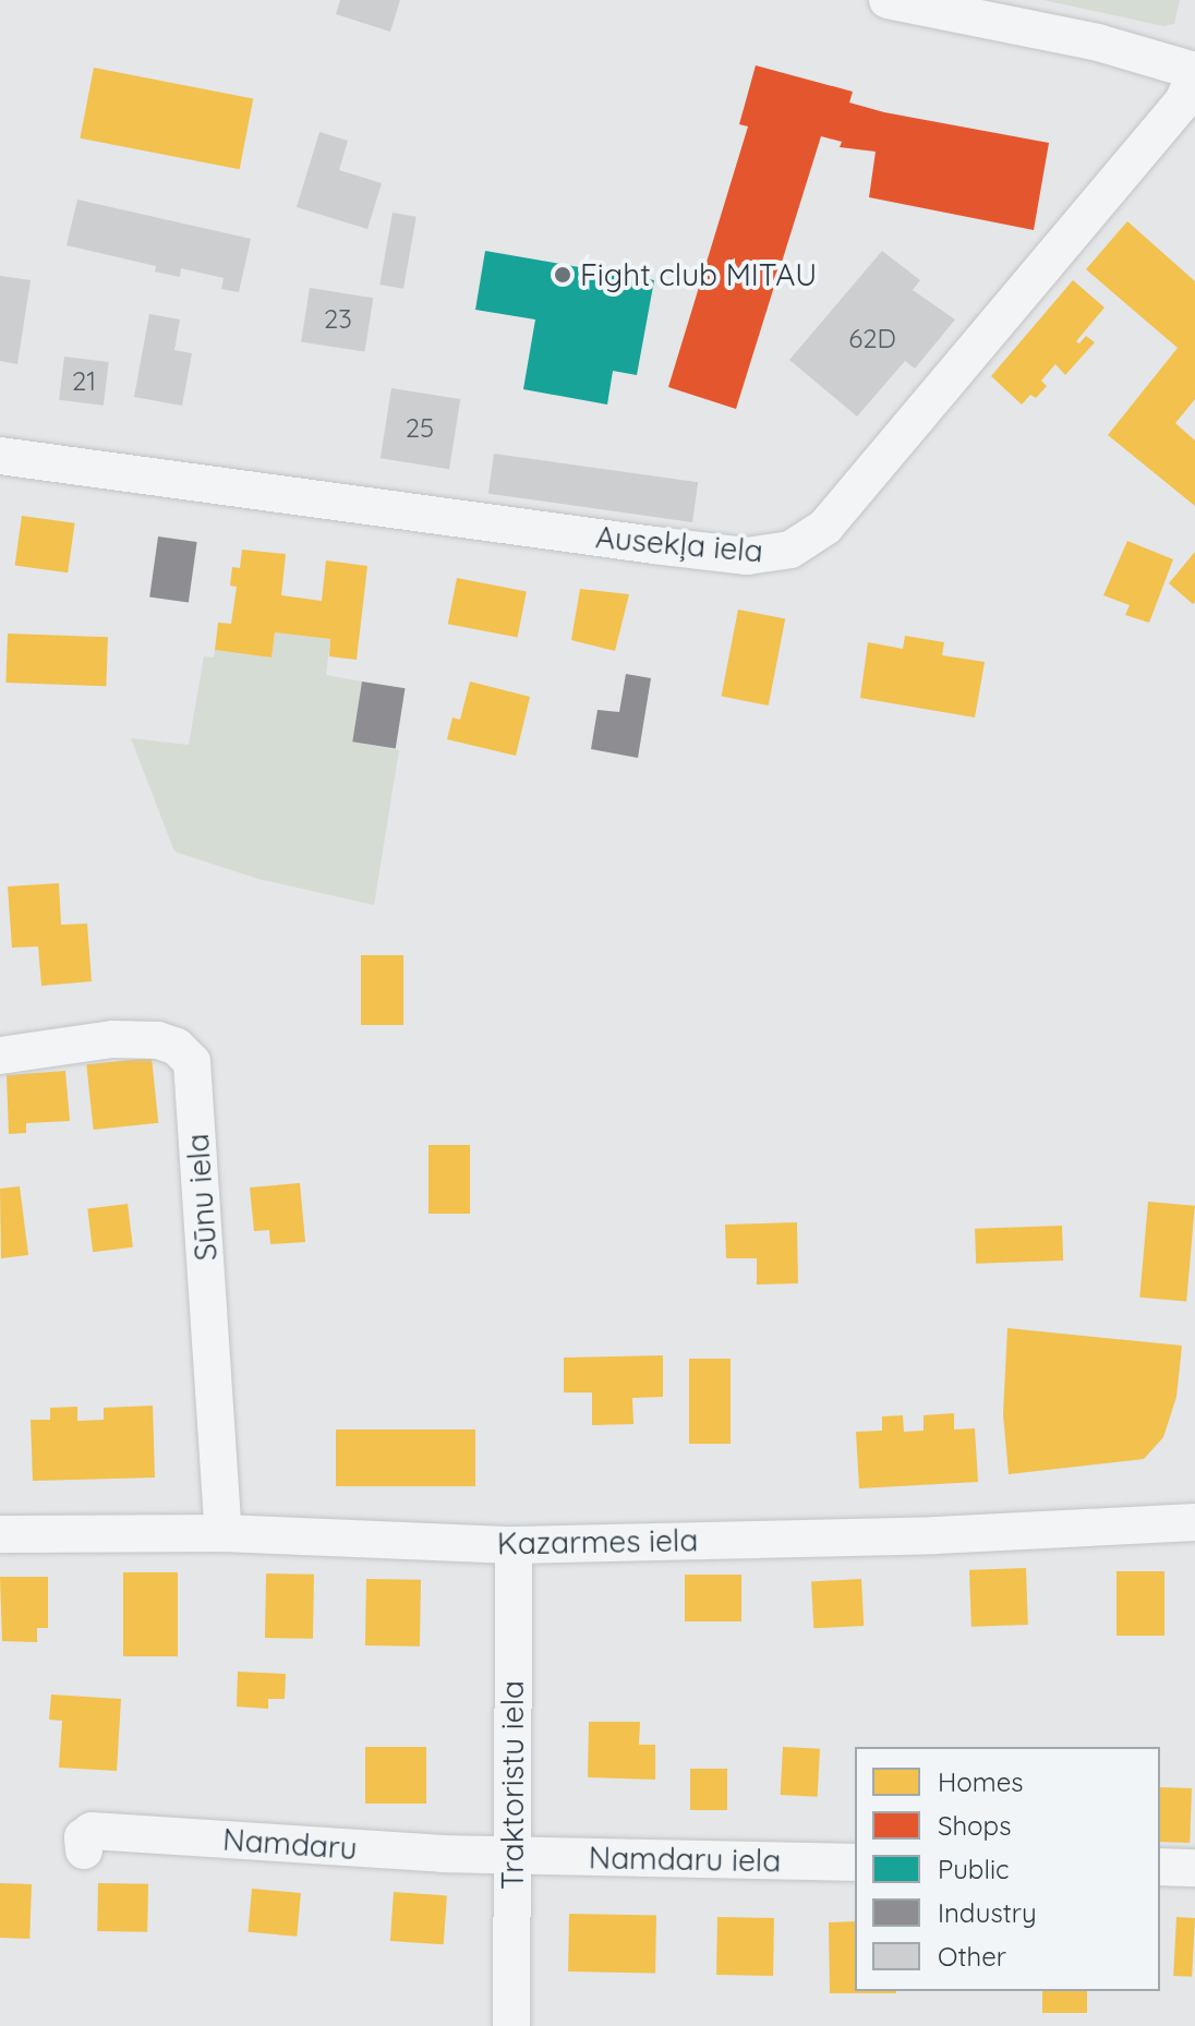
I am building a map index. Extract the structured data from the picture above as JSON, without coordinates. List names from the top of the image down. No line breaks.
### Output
{"streets":{"street":["Ausekļa iela","Sūnu iela","Kazarmes iela","Traktoristu iela","Namdaru","Namdaru iela"]},"crossings":[["Sūnu iela","Kazarmes iela"],["Kazarmes iela","Traktoristu iela"],["Traktoristu iela","Namdaru"],["Traktoristu iela","Namdaru iela"],["Namdaru","Namdaru iela"]],"places":["Fight club MITAU"],"house_numbers":["23","62D","21","25"],"legend":["Homes","Shops","Public","Industry","Other"]}
